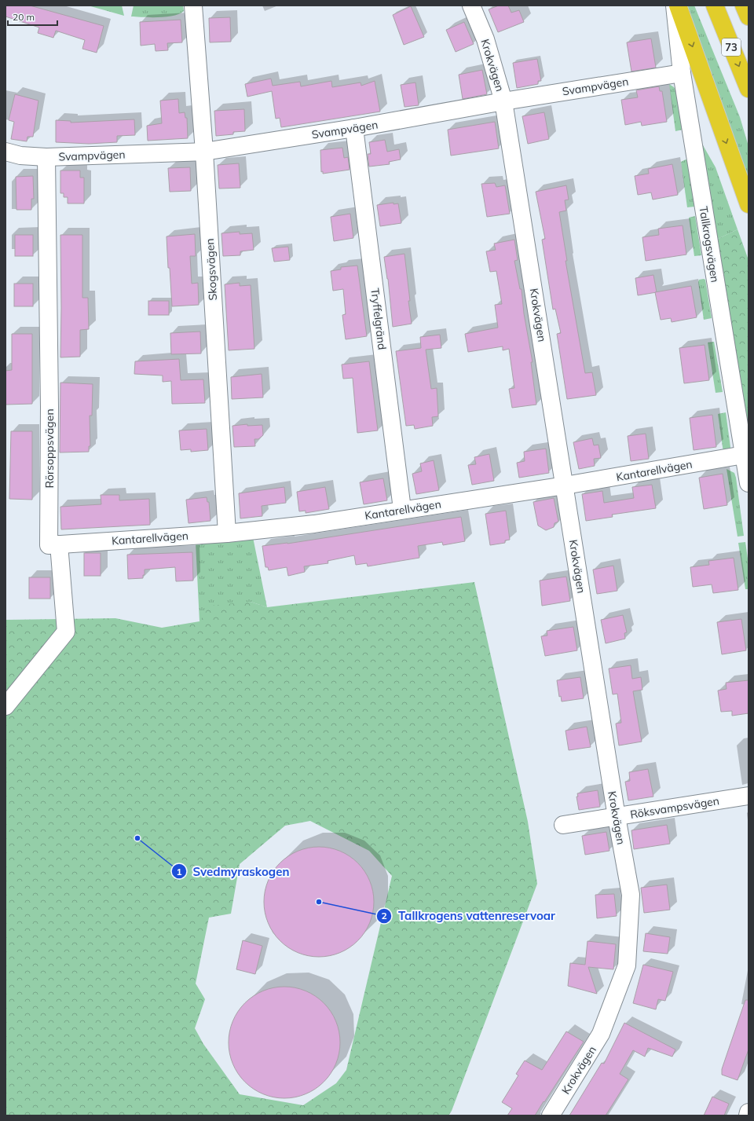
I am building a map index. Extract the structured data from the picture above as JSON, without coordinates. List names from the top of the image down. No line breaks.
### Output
{"streets":{"highway":["73"],"street":["Krokvägen","Svampvägen","Tallkrogsvägen","Skogsvägen","Tryffelgränd","Rörsoppsvägen","Kantarellvägen","Röksvampsvägen"]},"crossings":[["Krokvägen","Svampvägen"],["Krokvägen","Kantarellvägen"],["Krokvägen","Röksvampsvägen"],["Svampvägen","Tallkrogsvägen"],["Svampvägen","Skogsvägen"],["Svampvägen","Tryffelgränd"],["Svampvägen","Rörsoppsvägen"],["Tallkrogsvägen","Kantarellvägen"],["Skogsvägen","Kantarellvägen"],["Tryffelgränd","Kantarellvägen"],["Rörsoppsvägen","Kantarellvägen"]],"places":["Svedmyraskogen","Tallkrogens vattenreservoar"],"scale_bar":"20 m"}
